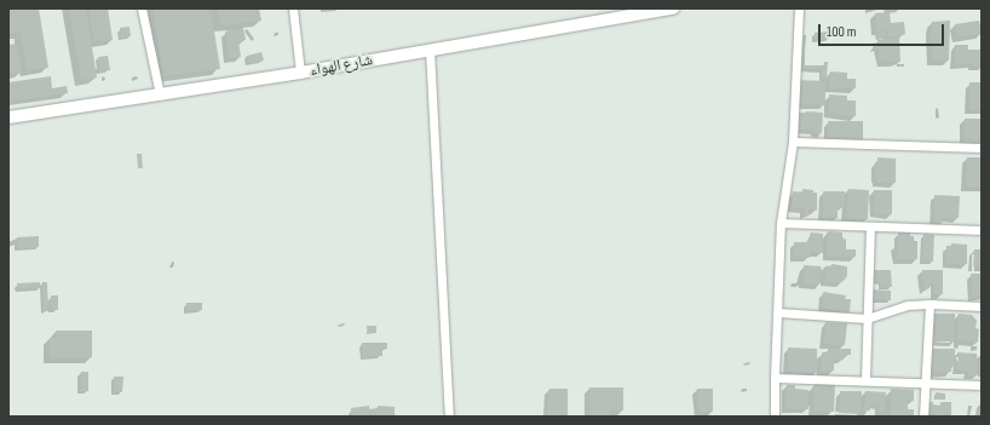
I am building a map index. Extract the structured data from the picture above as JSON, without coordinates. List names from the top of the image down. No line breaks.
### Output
{"streets":{"street":["شارع الهواء"]},"scale_bar":"100 m"}
